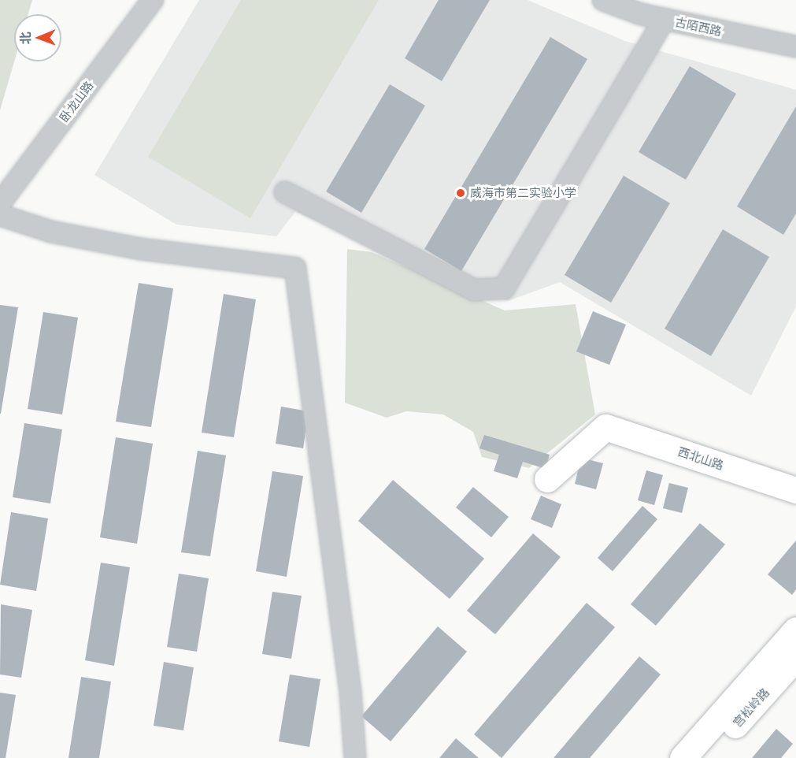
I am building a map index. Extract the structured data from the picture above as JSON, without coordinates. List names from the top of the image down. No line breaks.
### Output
{"streets":{"main road":["西北山路","宫松岭路"],"street":["古陌西路","卧龙山路"]},"places":["威海市第二实验小学"],"north":"left"}
